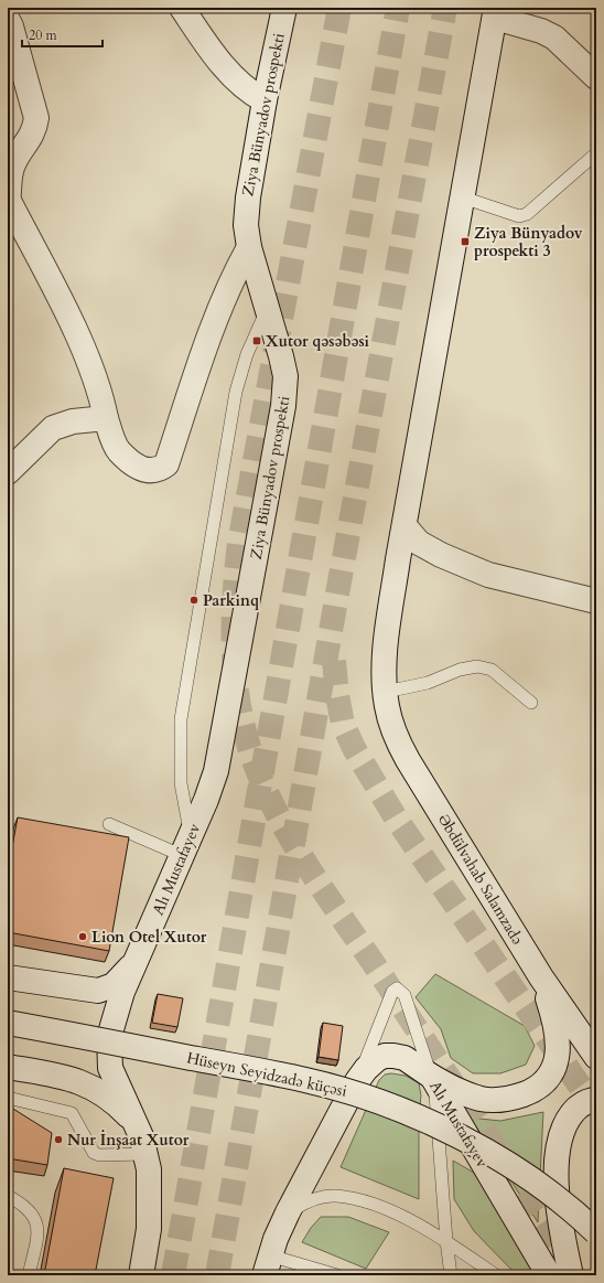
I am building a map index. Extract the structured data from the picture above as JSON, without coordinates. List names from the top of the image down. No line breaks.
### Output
{"streets":{"main road":["Ziya Bünyadov prospekti","Alı Mustafayev","Əbdülvahab Salamzadə","Hüseyn Seyidzadə küçəsi"]},"crossings":[["Ziya Bünyadov prospekti","Alı Mustafayev"]],"places":{"transit":["Ziya Bünyadov prospekti 3","Xutor qəsəbəsi"],"other":["Parkinq","Lion Otel Xutor","Nur İnşaat Xutor"]},"scale_bar":"20 m"}
